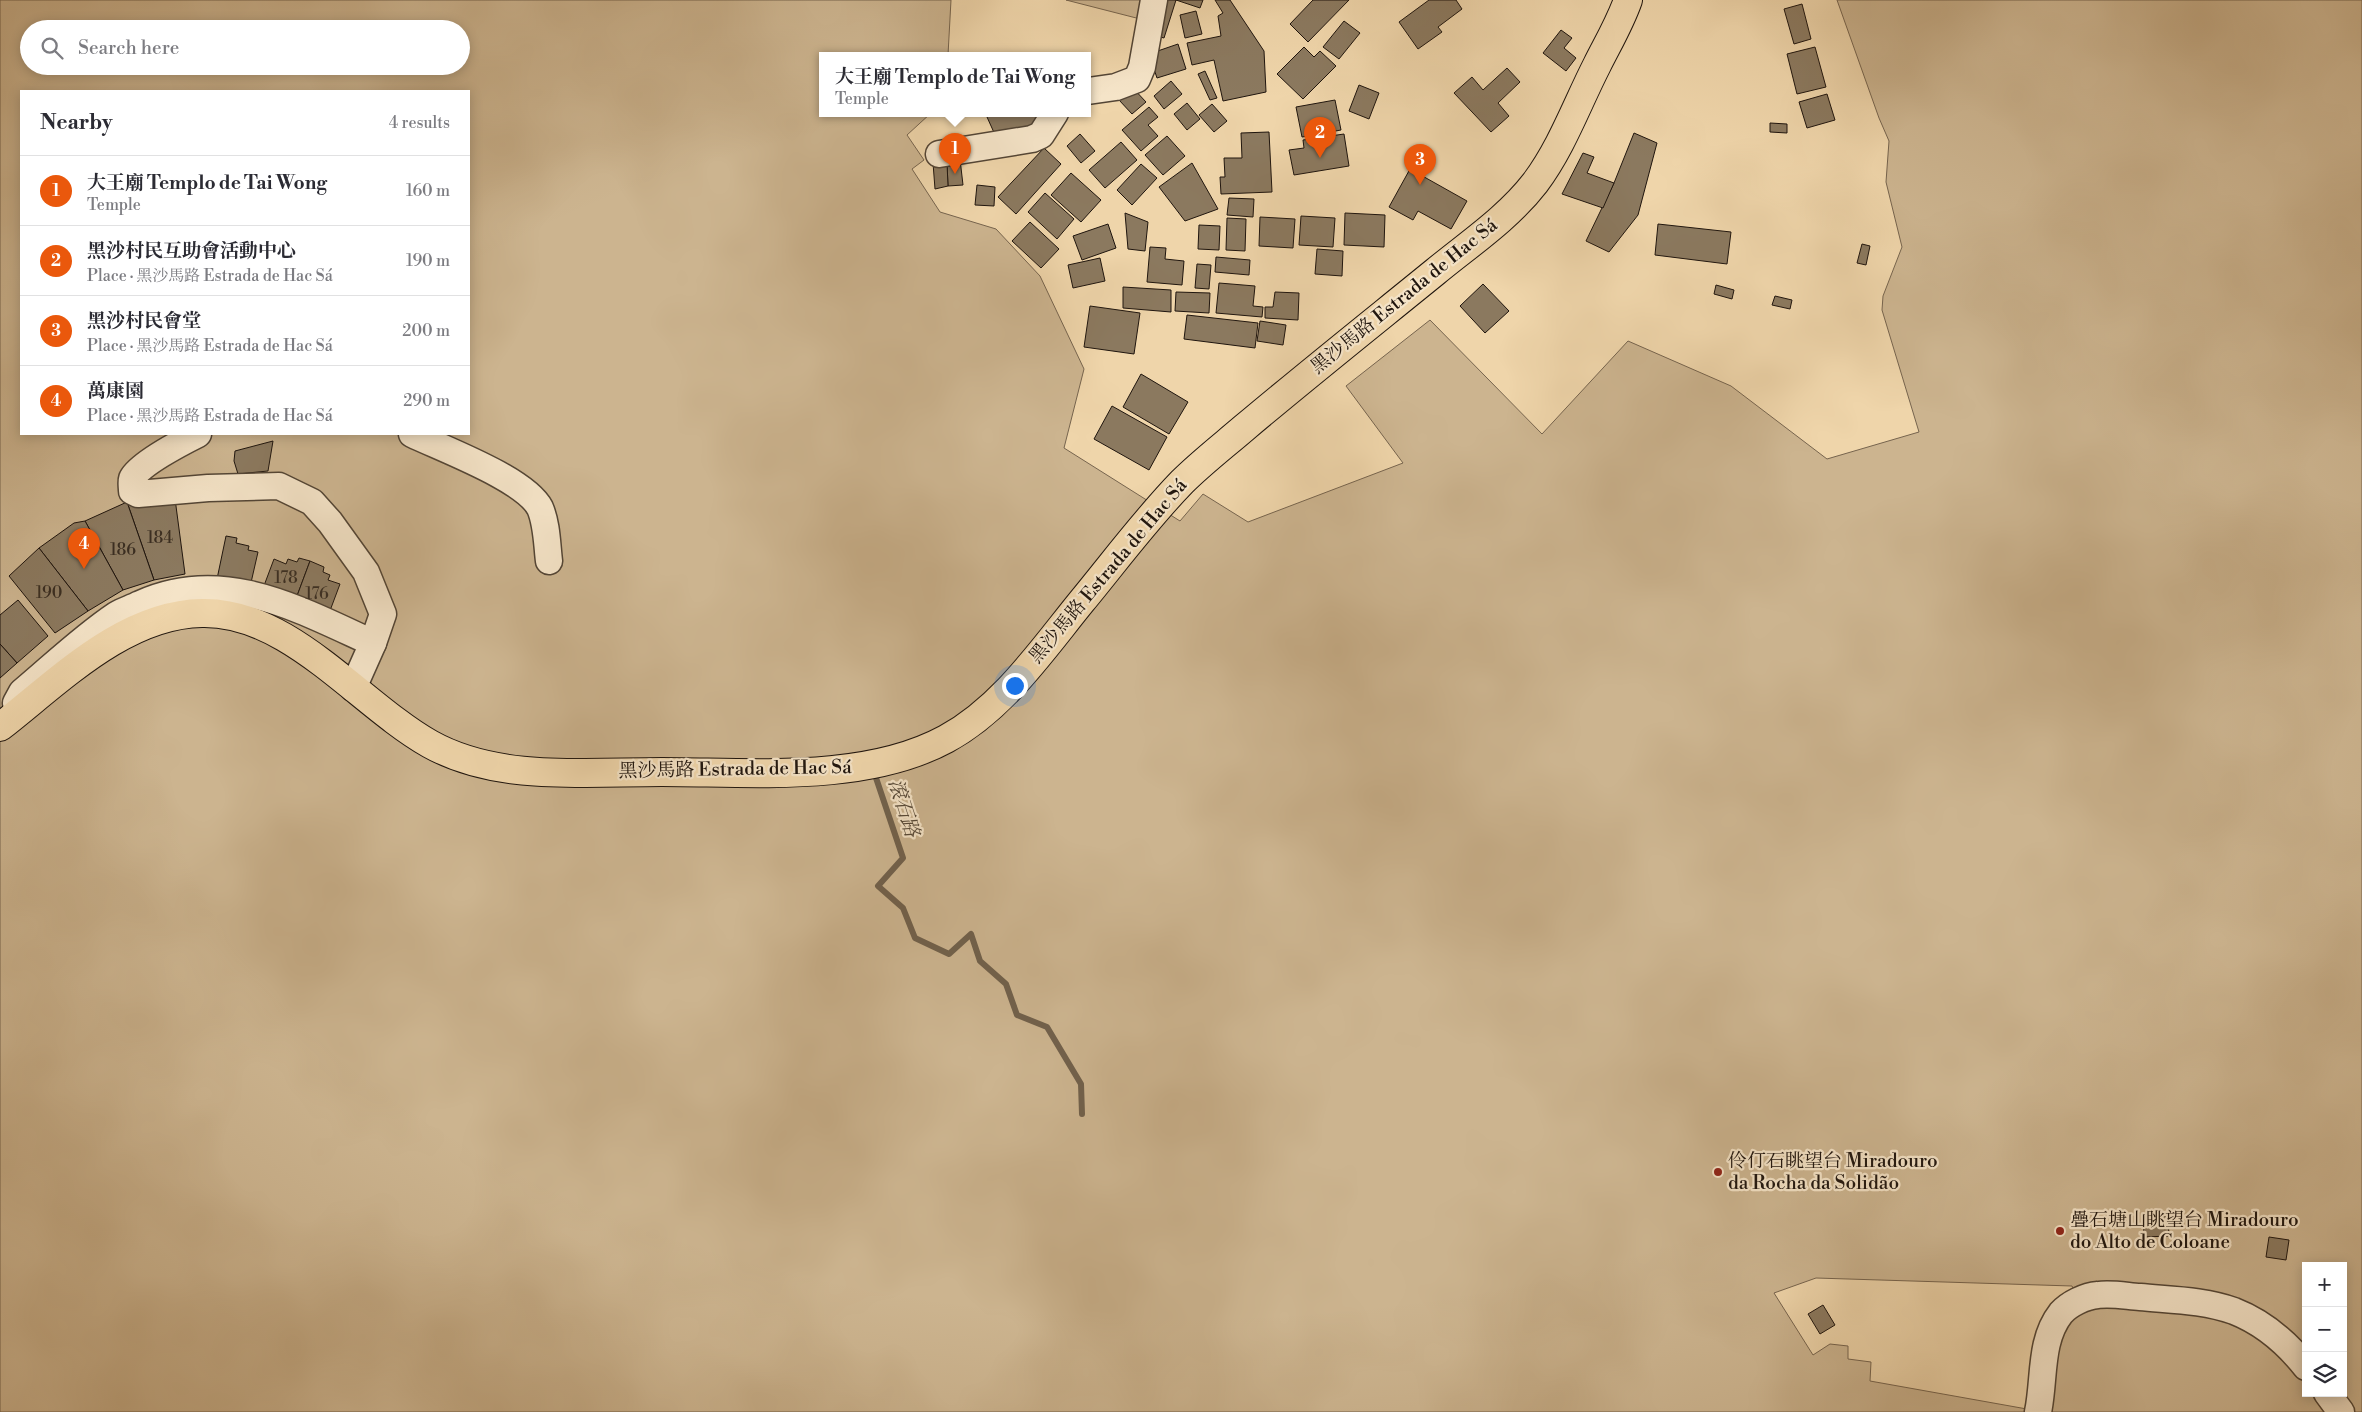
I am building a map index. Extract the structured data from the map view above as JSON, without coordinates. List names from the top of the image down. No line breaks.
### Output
{"streets":{"main road":["黑沙馬路 Estrada de Hac Sá"]},"water":["滾石路"],"places":["伶仃石眺望台 Miradouro da Rocha da Solidão","疊石塘山眺望台 Miradouro do Alto de Coloane"],"house_numbers":["184","186","178","190","176"],"page":{"search":"Search here","popup":["大王廟 Templo de Tai Wong","Temple"],"heading":["Nearby","4 results"],"pins":["2","1","3","4"],"list":[{"mark":"1","name":"大王廟 Templo de Tai Wong","note":"Temple","value":"160 m"},{"mark":"2","name":"黑沙村民互助會活動中心","note":"Place · 黑沙馬路 Estrada de Hac Sá","value":"190 m"},{"mark":"3","name":"黑沙村民會堂","note":"Place · 黑沙馬路 Estrada de Hac Sá","value":"200 m"},{"mark":"4","name":"萬康園","note":"Place · 黑沙馬路 Estrada de Hac Sá","value":"290 m"}],"map_buttons":["+","−"]}}
